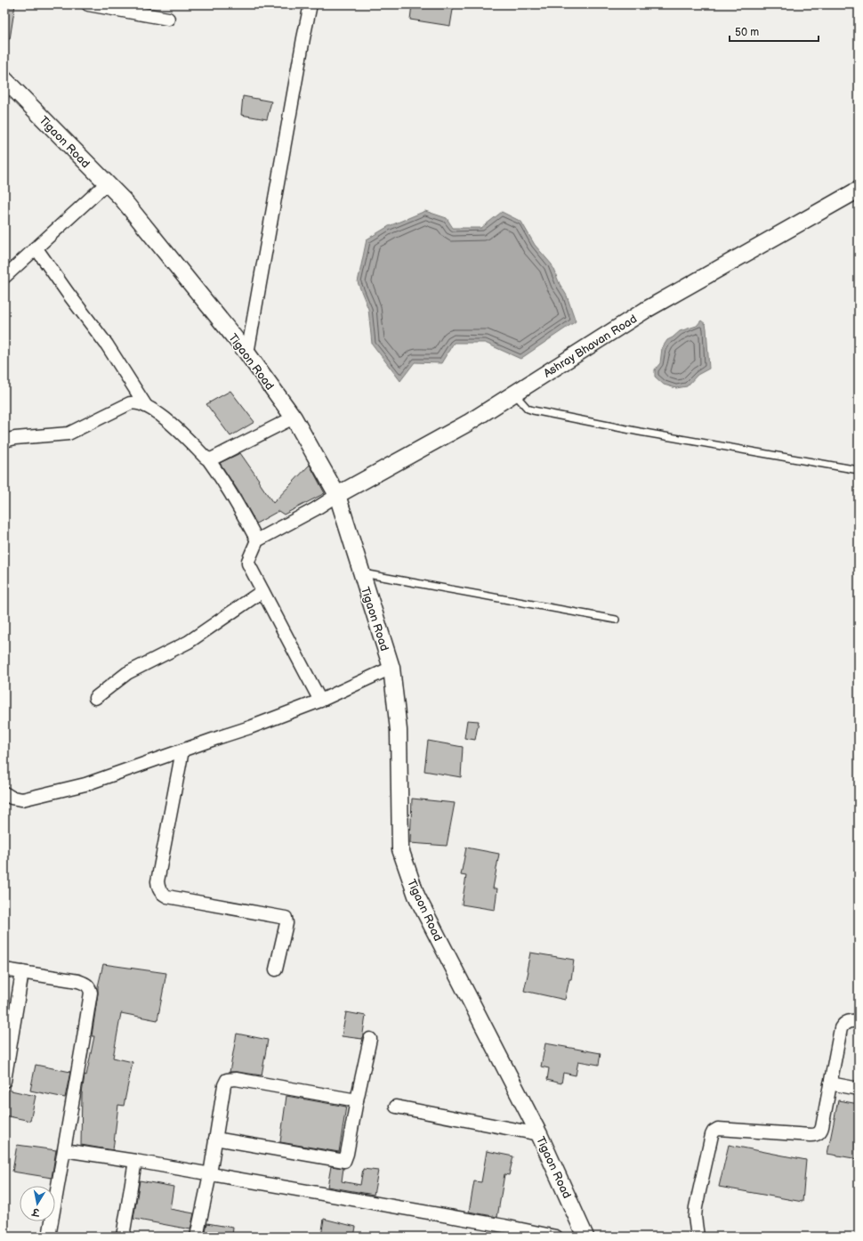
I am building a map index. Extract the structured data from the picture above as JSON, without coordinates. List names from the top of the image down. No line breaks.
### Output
{"streets":{"street":["Tigaon Road","Ashray Bhavan Road"]},"crossings":[["Tigaon Road","Ashray Bhavan Road"]],"scale_bar":"50 m","north":"bottom"}
